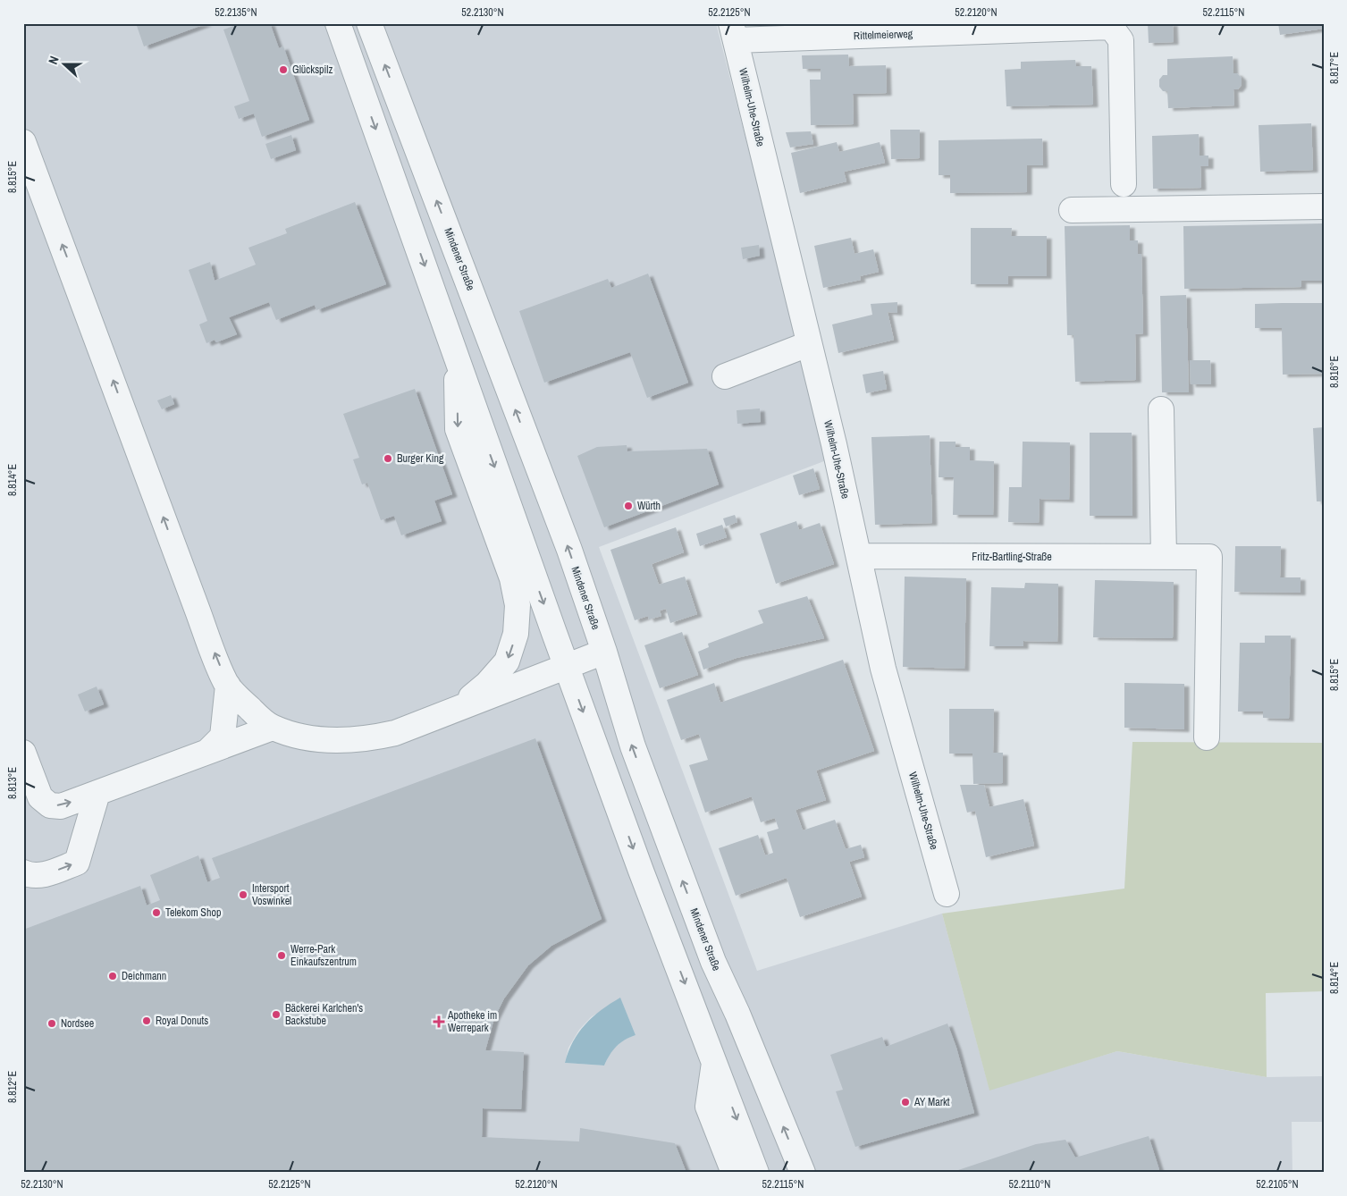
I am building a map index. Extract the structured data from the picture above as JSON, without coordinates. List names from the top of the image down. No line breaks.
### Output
{"streets":{"street":["Rittelmeierweg","Wilhelm-Uhe-Straße","Mindener Straße","Fritz-Bartling-Straße"]},"crossings":[["Rittelmeierweg","Wilhelm-Uhe-Straße"],["Wilhelm-Uhe-Straße","Fritz-Bartling-Straße"]],"places":{"other":["Glückspilz","Burger King","Würth","Intersport Voswinkel","Telekom Shop","Werre-Park Einkaufszentrum","Deichmann","Bäckerei Karlchen's Backstube","Royal Donuts","Nordsee","AY Markt"],"health":["Apotheke im Werrepark"]},"north":"left","coordinates":["52.2135°N","52.2130°N","52.2125°N","52.2120°N","52.2115°N","8.817°E","8.815°E","8.816°E","8.814°E","8.813°E","8.812°E","52.2110°N","52.2105°N"]}
